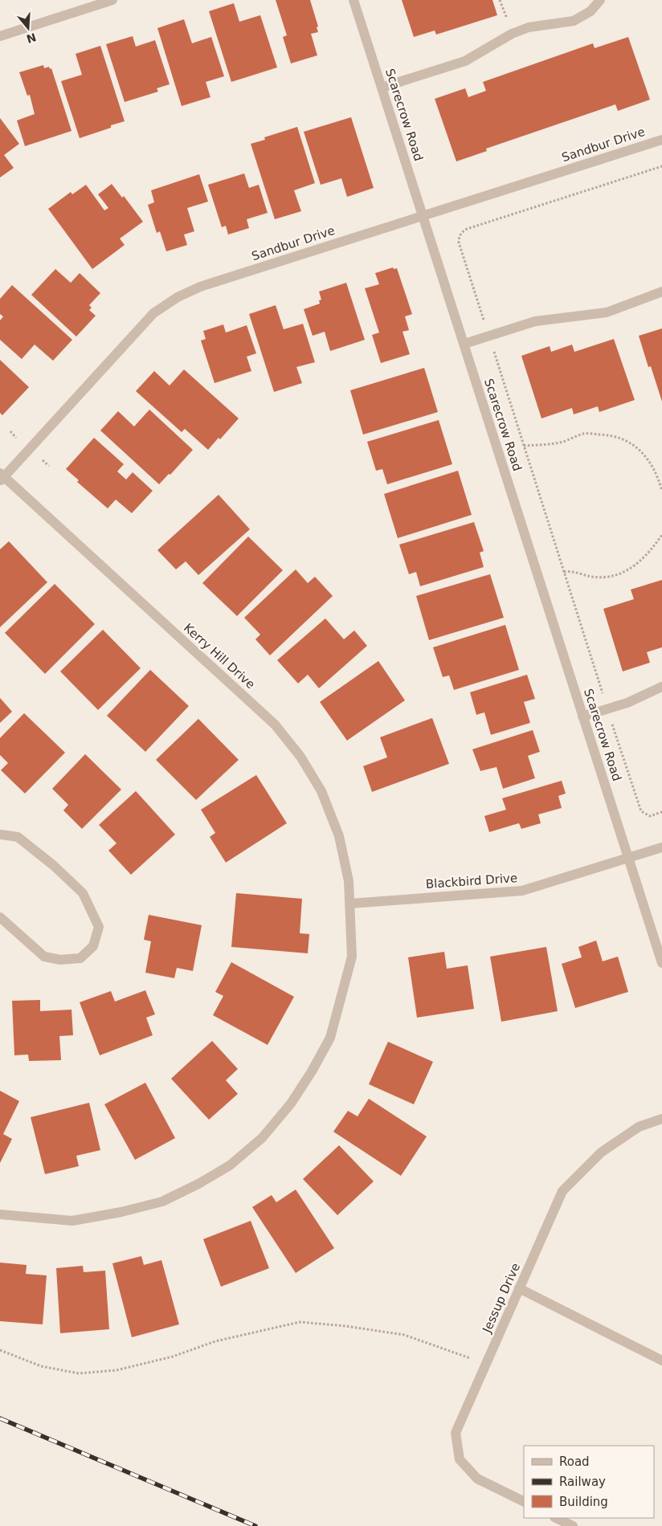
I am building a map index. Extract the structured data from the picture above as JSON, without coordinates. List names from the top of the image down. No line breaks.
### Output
{"streets":{"street":["Scarecrow Road","Sandbur Drive","Kerry Hill Drive","Blackbird Drive","Jessup Drive"]},"crossings":[["Scarecrow Road","Sandbur Drive"],["Scarecrow Road","Blackbird Drive"],["Sandbur Drive","Kerry Hill Drive"],["Kerry Hill Drive","Blackbird Drive"]],"legend":["Road","Railway","Building"],"north":"bottom"}
